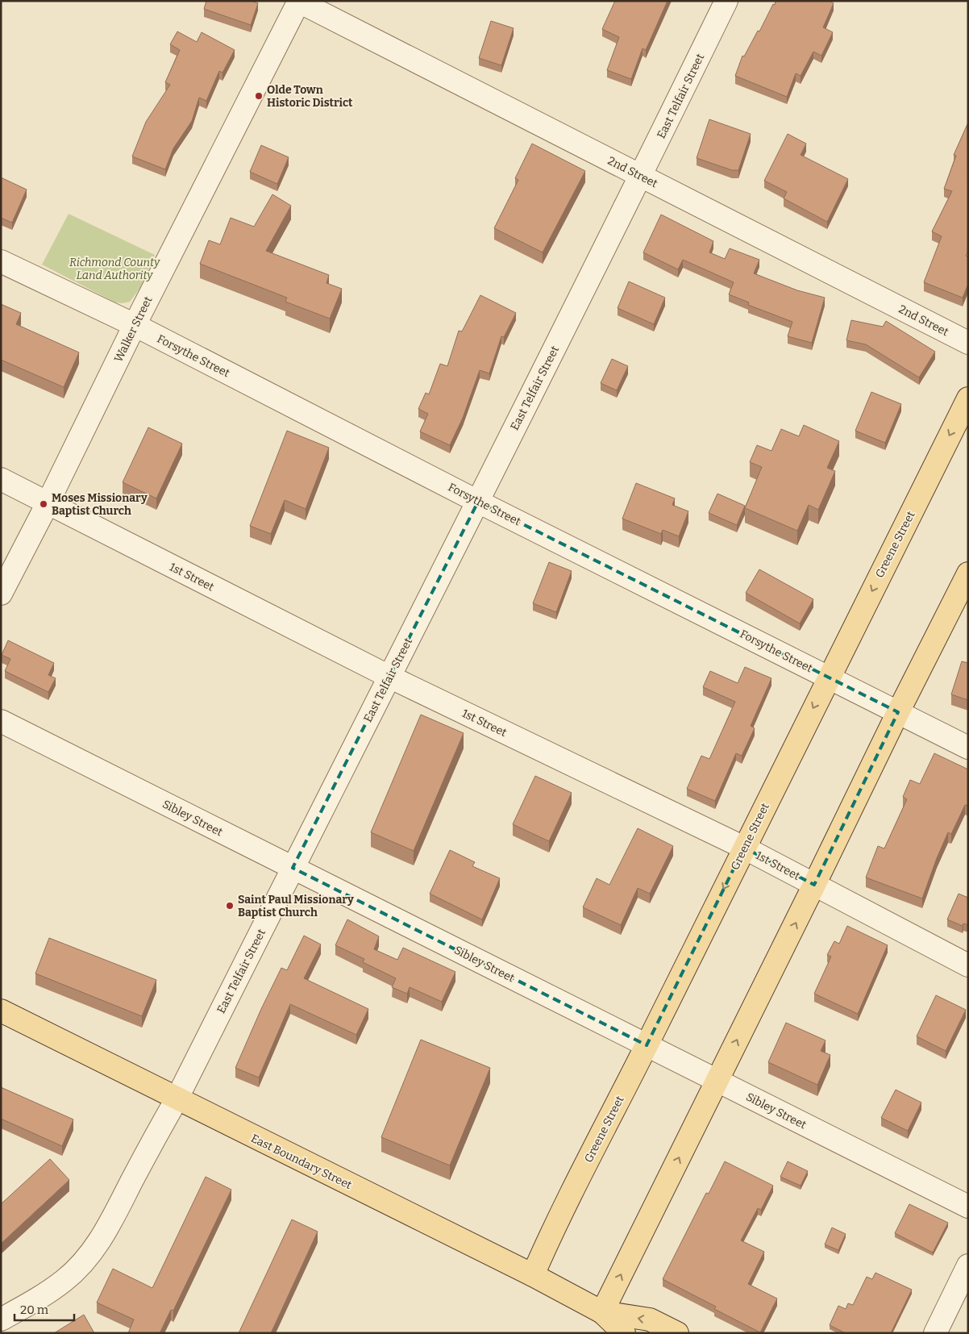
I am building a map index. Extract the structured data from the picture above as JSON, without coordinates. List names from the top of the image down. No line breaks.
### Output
{"streets":{"main road":["Greene Street","East Boundary Street"],"street":["East Telfair Street","2nd Street","Walker Street","Forsythe Street","1st Street","Sibley Street"]},"crossings":[["East Telfair Street","2nd Street"],["East Telfair Street","Forsythe Street"],["East Telfair Street","1st Street"],["East Telfair Street","Sibley Street"],["East Telfair Street","East Boundary Street"],["2nd Street","Walker Street"],["Walker Street","Forsythe Street"],["Walker Street","1st Street"],["Forsythe Street","Greene Street"],["Greene Street","1st Street"],["Greene Street","Sibley Street"],["Greene Street","East Boundary Street"]],"parks":["Richmond County Land Authority"],"places":["Olde Town Historic District","Moses Missionary Baptist Church","Saint Paul Missionary Baptist Church"],"scale_bar":"20 m"}
